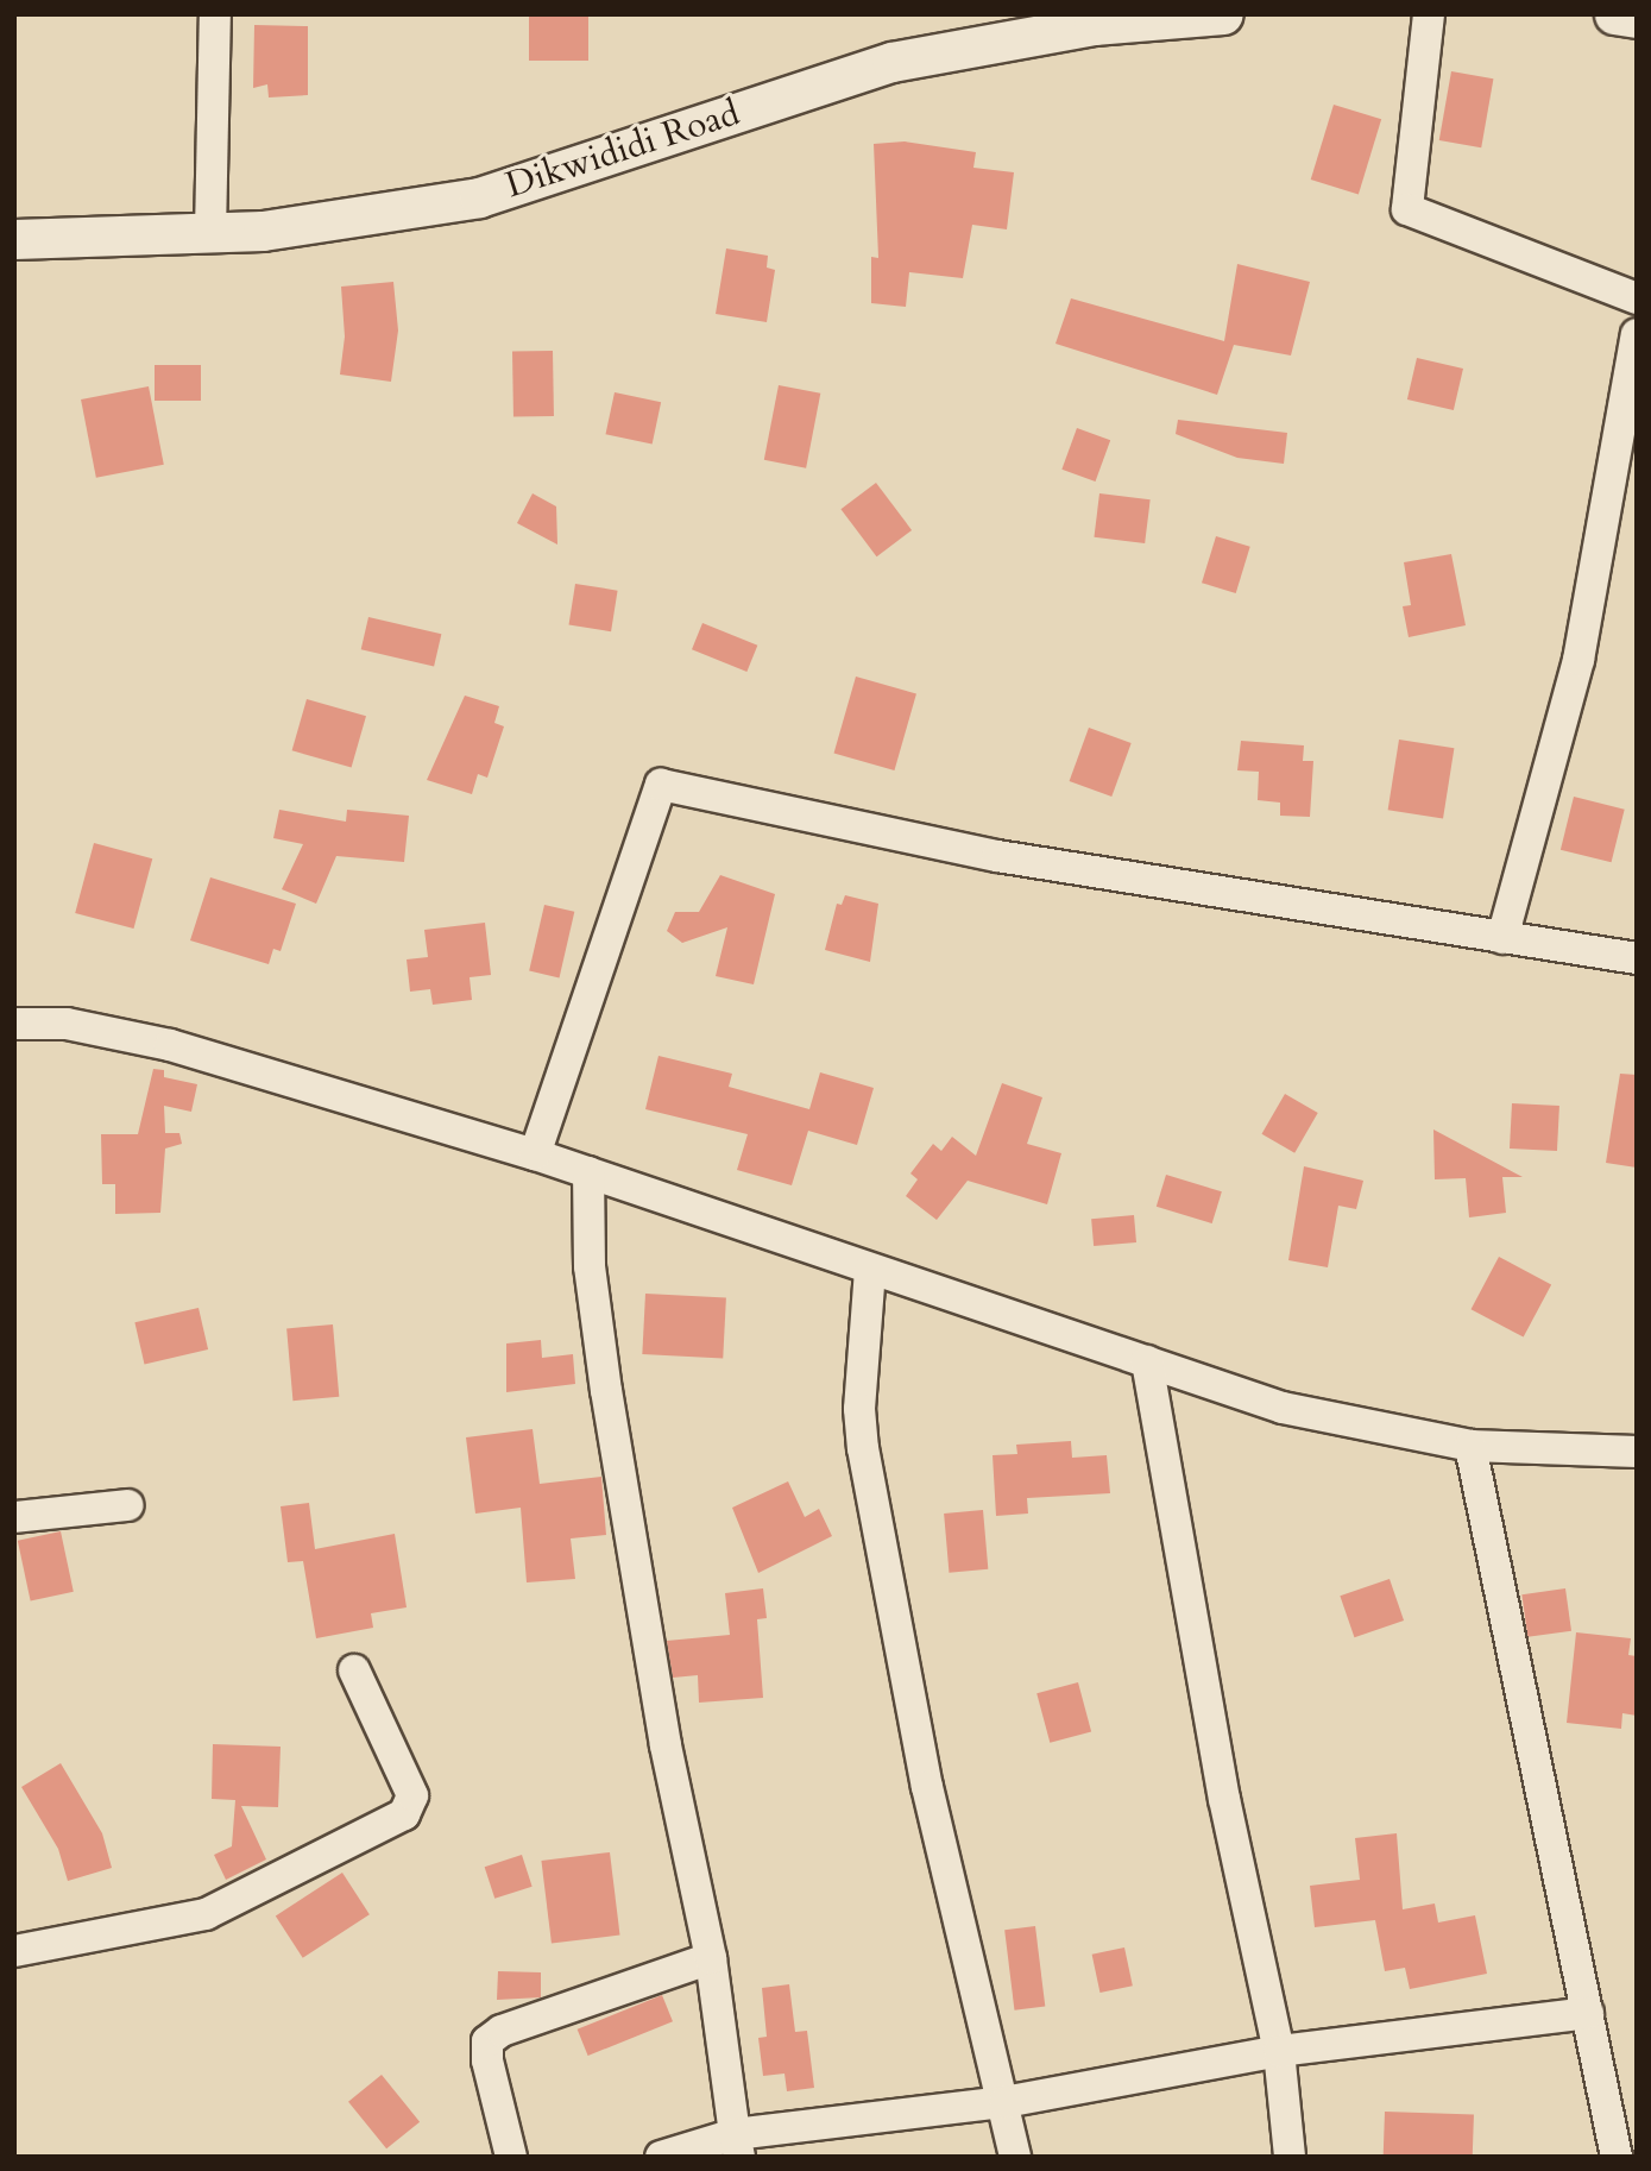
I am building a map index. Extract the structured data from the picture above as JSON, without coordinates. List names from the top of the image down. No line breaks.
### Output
{"streets":{"street":["Dikwididi Road"]}}
